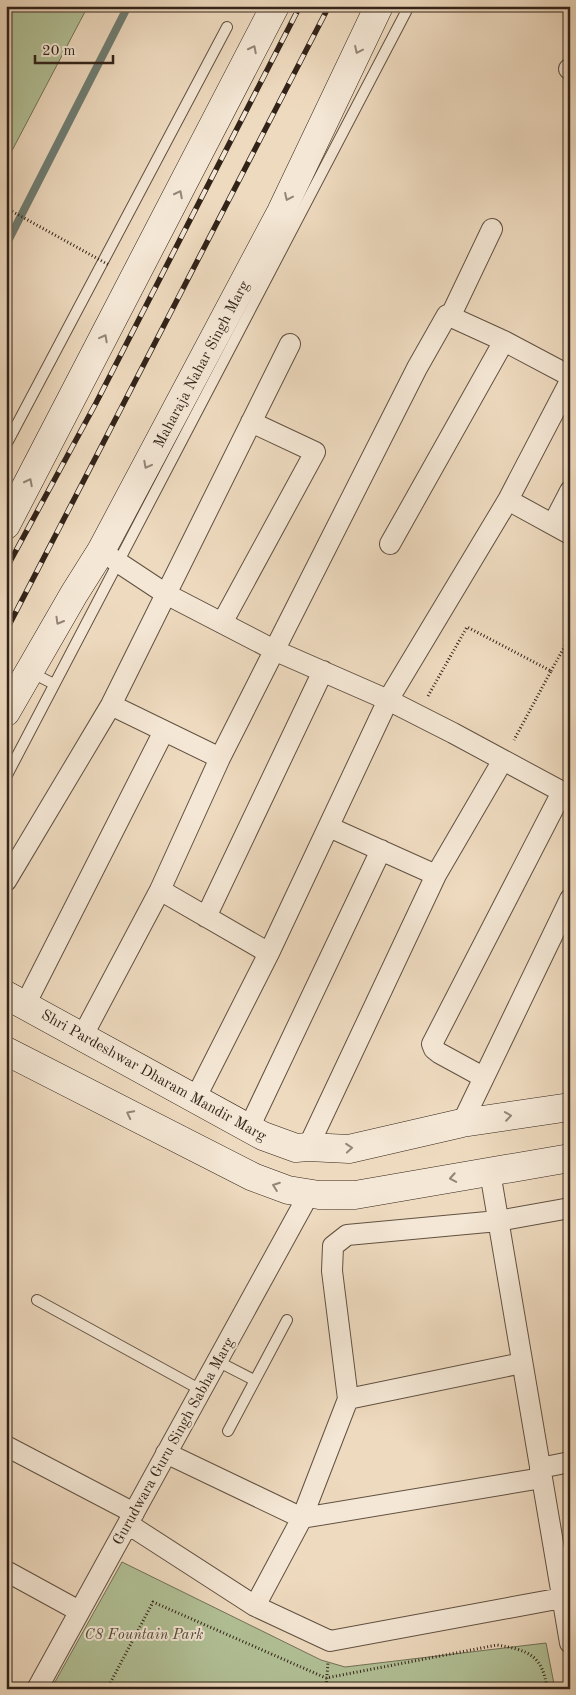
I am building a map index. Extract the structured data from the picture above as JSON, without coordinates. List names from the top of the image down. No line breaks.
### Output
{"streets":{"main road":["Maharaja Nahar Singh Marg","Shri Pardeshwar Dharam Mandir Marg"],"street":["Gurudwara Guru Singh Sabha Marg"]},"parks":["C8 Fountain Park"],"scale_bar":"20 m"}
